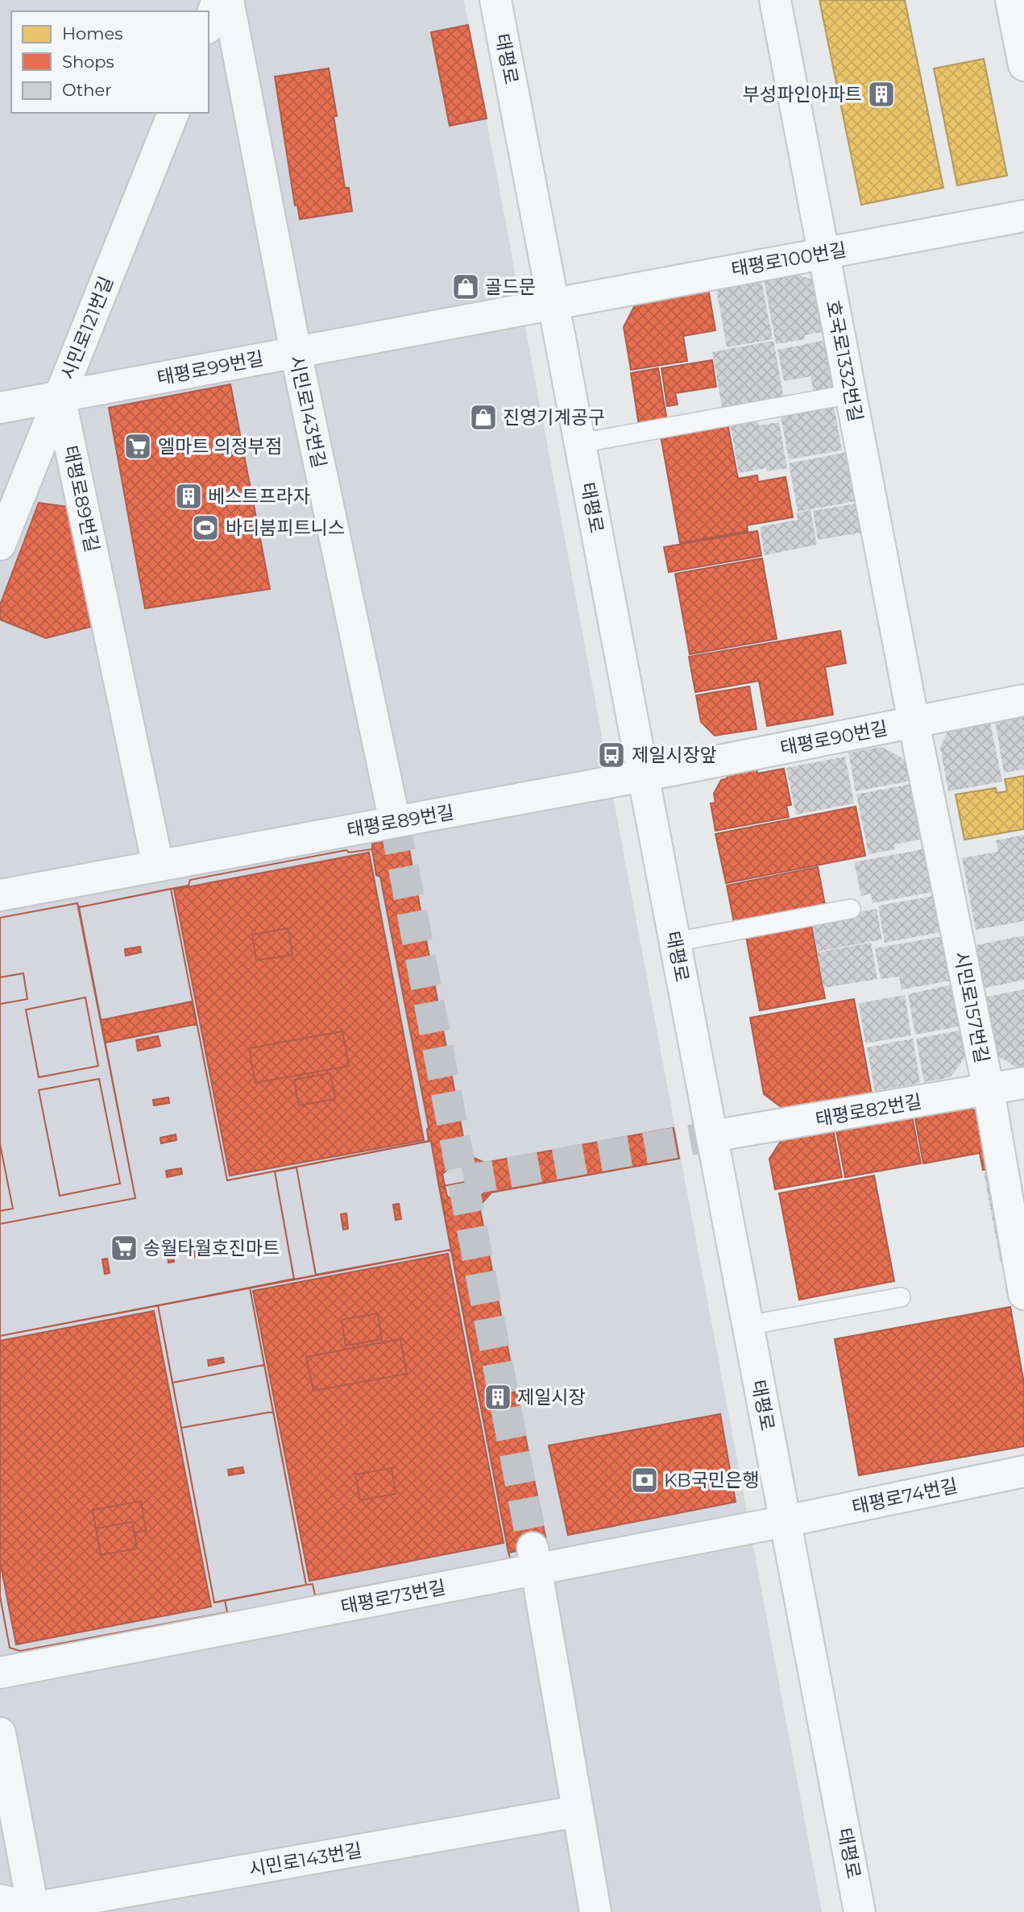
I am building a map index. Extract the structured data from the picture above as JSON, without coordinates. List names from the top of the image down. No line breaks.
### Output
{"streets":{"street":["태평로","태평로100번길","시민로121번길","호국로1332번길","태평로99번길","시민로143번길","태평로89번길","태평로90번길","시민로157번길","태평로82번길","태평로74번길","태평로73번길"]},"crossings":[["태평로","태평로100번길"],["태평로","태평로99번길"],["태평로","태평로89번길"],["태평로","태평로90번길"],["태평로","태평로82번길"],["태평로","태평로74번길"],["태평로","태평로73번길"],["태평로100번길","호국로1332번길"],["태평로100번길","태평로99번길"],["시민로121번길","태평로99번길"],["시민로121번길","태평로89번길"],["호국로1332번길","태평로90번길"],["호국로1332번길","시민로157번길"],["태평로99번길","시민로143번길"],["태평로99번길","태평로89번길"],["시민로143번길","태평로89번길"],["태평로89번길","태평로90번길"],["태평로90번길","시민로157번길"],["시민로157번길","태평로82번길"],["태평로74번길","태평로73번길"]],"places":{"building":["부성파인아파트","베스트프라자","제일시장"],"shop":["골드문","진영기계공구"],"supermarket":["엘마트 의정부점","송월타월호진마트"],"sports":["바디붐피트니스"],"bus stop":["제일시장앞"],"bank":["KB국민은행"]},"legend":["Homes","Shops","Other"]}
